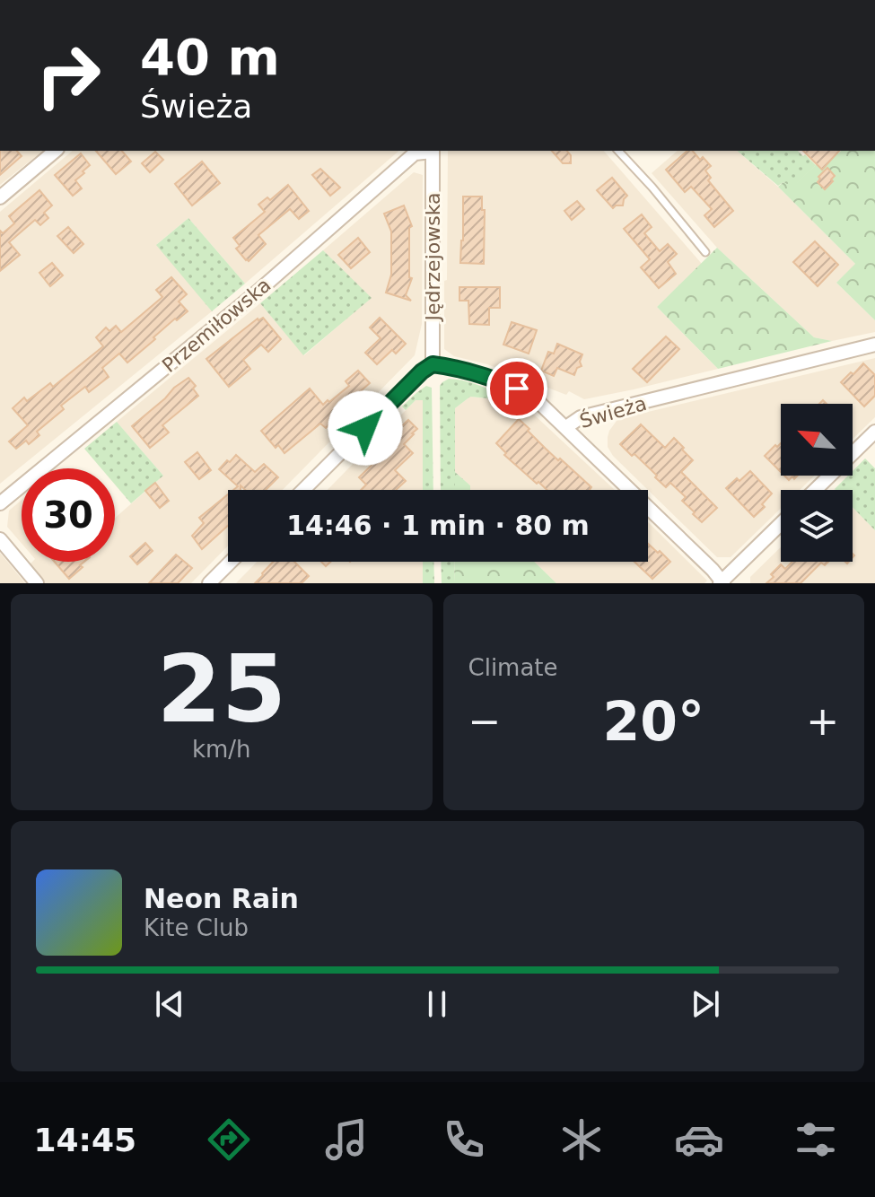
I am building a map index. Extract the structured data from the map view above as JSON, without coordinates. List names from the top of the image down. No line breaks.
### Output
{"streets":{"street":["Jędrzejowska","Przemiłowska","Świeża"]},"crossings":[["Jędrzejowska","Przemiłowska"],["Jędrzejowska","Świeża"]],"north":"top left","page":{"turn":["40 m","Świeża"],"limit":"30","trip":"14:46 · 1 min · 80 m","tile":[["25","km/h"],"Climate"],"heat":["−","20°","+"],"song":["Neon Rain","Kite Club"],"tabs":"14:45"}}
